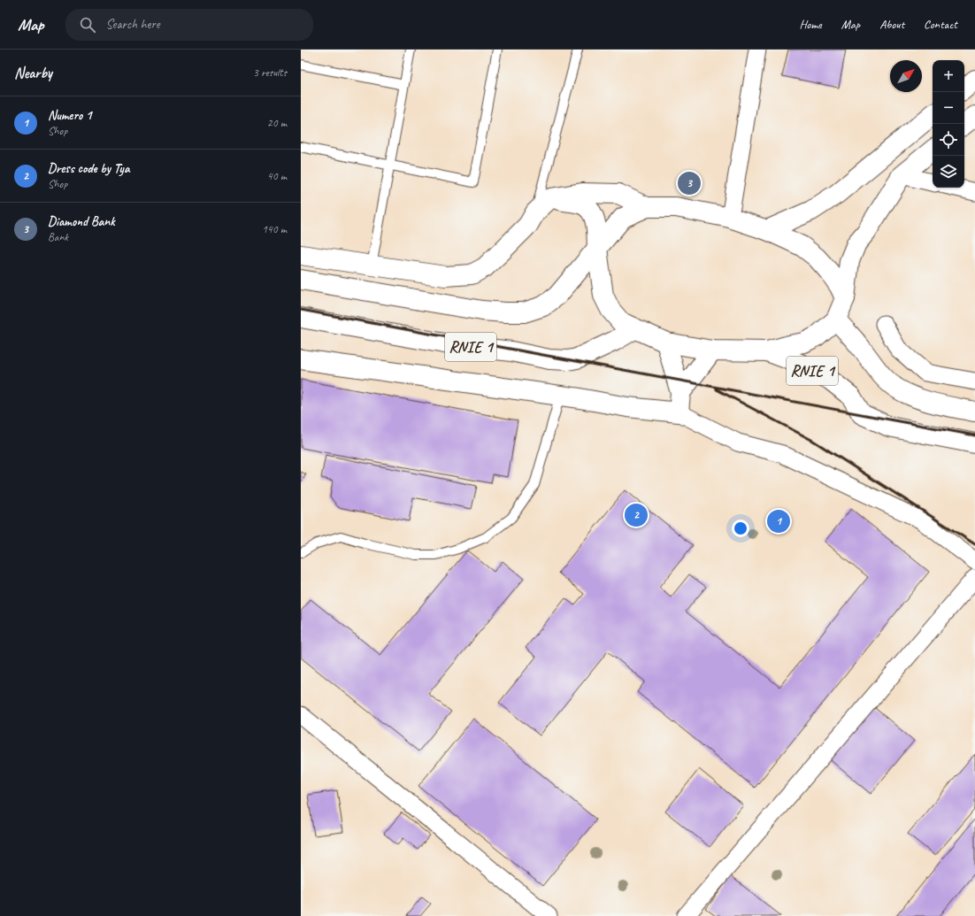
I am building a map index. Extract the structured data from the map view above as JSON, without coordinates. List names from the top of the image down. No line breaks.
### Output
{"streets":{"main road":["RNIE 1"]},"north":"top right","page":{"header":"Map","search":"Search here","nav":["Home","Map","About","Contact"],"heading":["Nearby","3 results"],"map_buttons":["+","−"],"list":[{"mark":"1","name":"Numero 1","note":"Shop","value":"20 m"},{"mark":"2","name":"Dress code by Tya","note":"Shop","value":"40 m"},{"mark":"3","name":"Diamond Bank","note":"Bank","value":"140 m"}],"pins":["3","2","1"]}}
